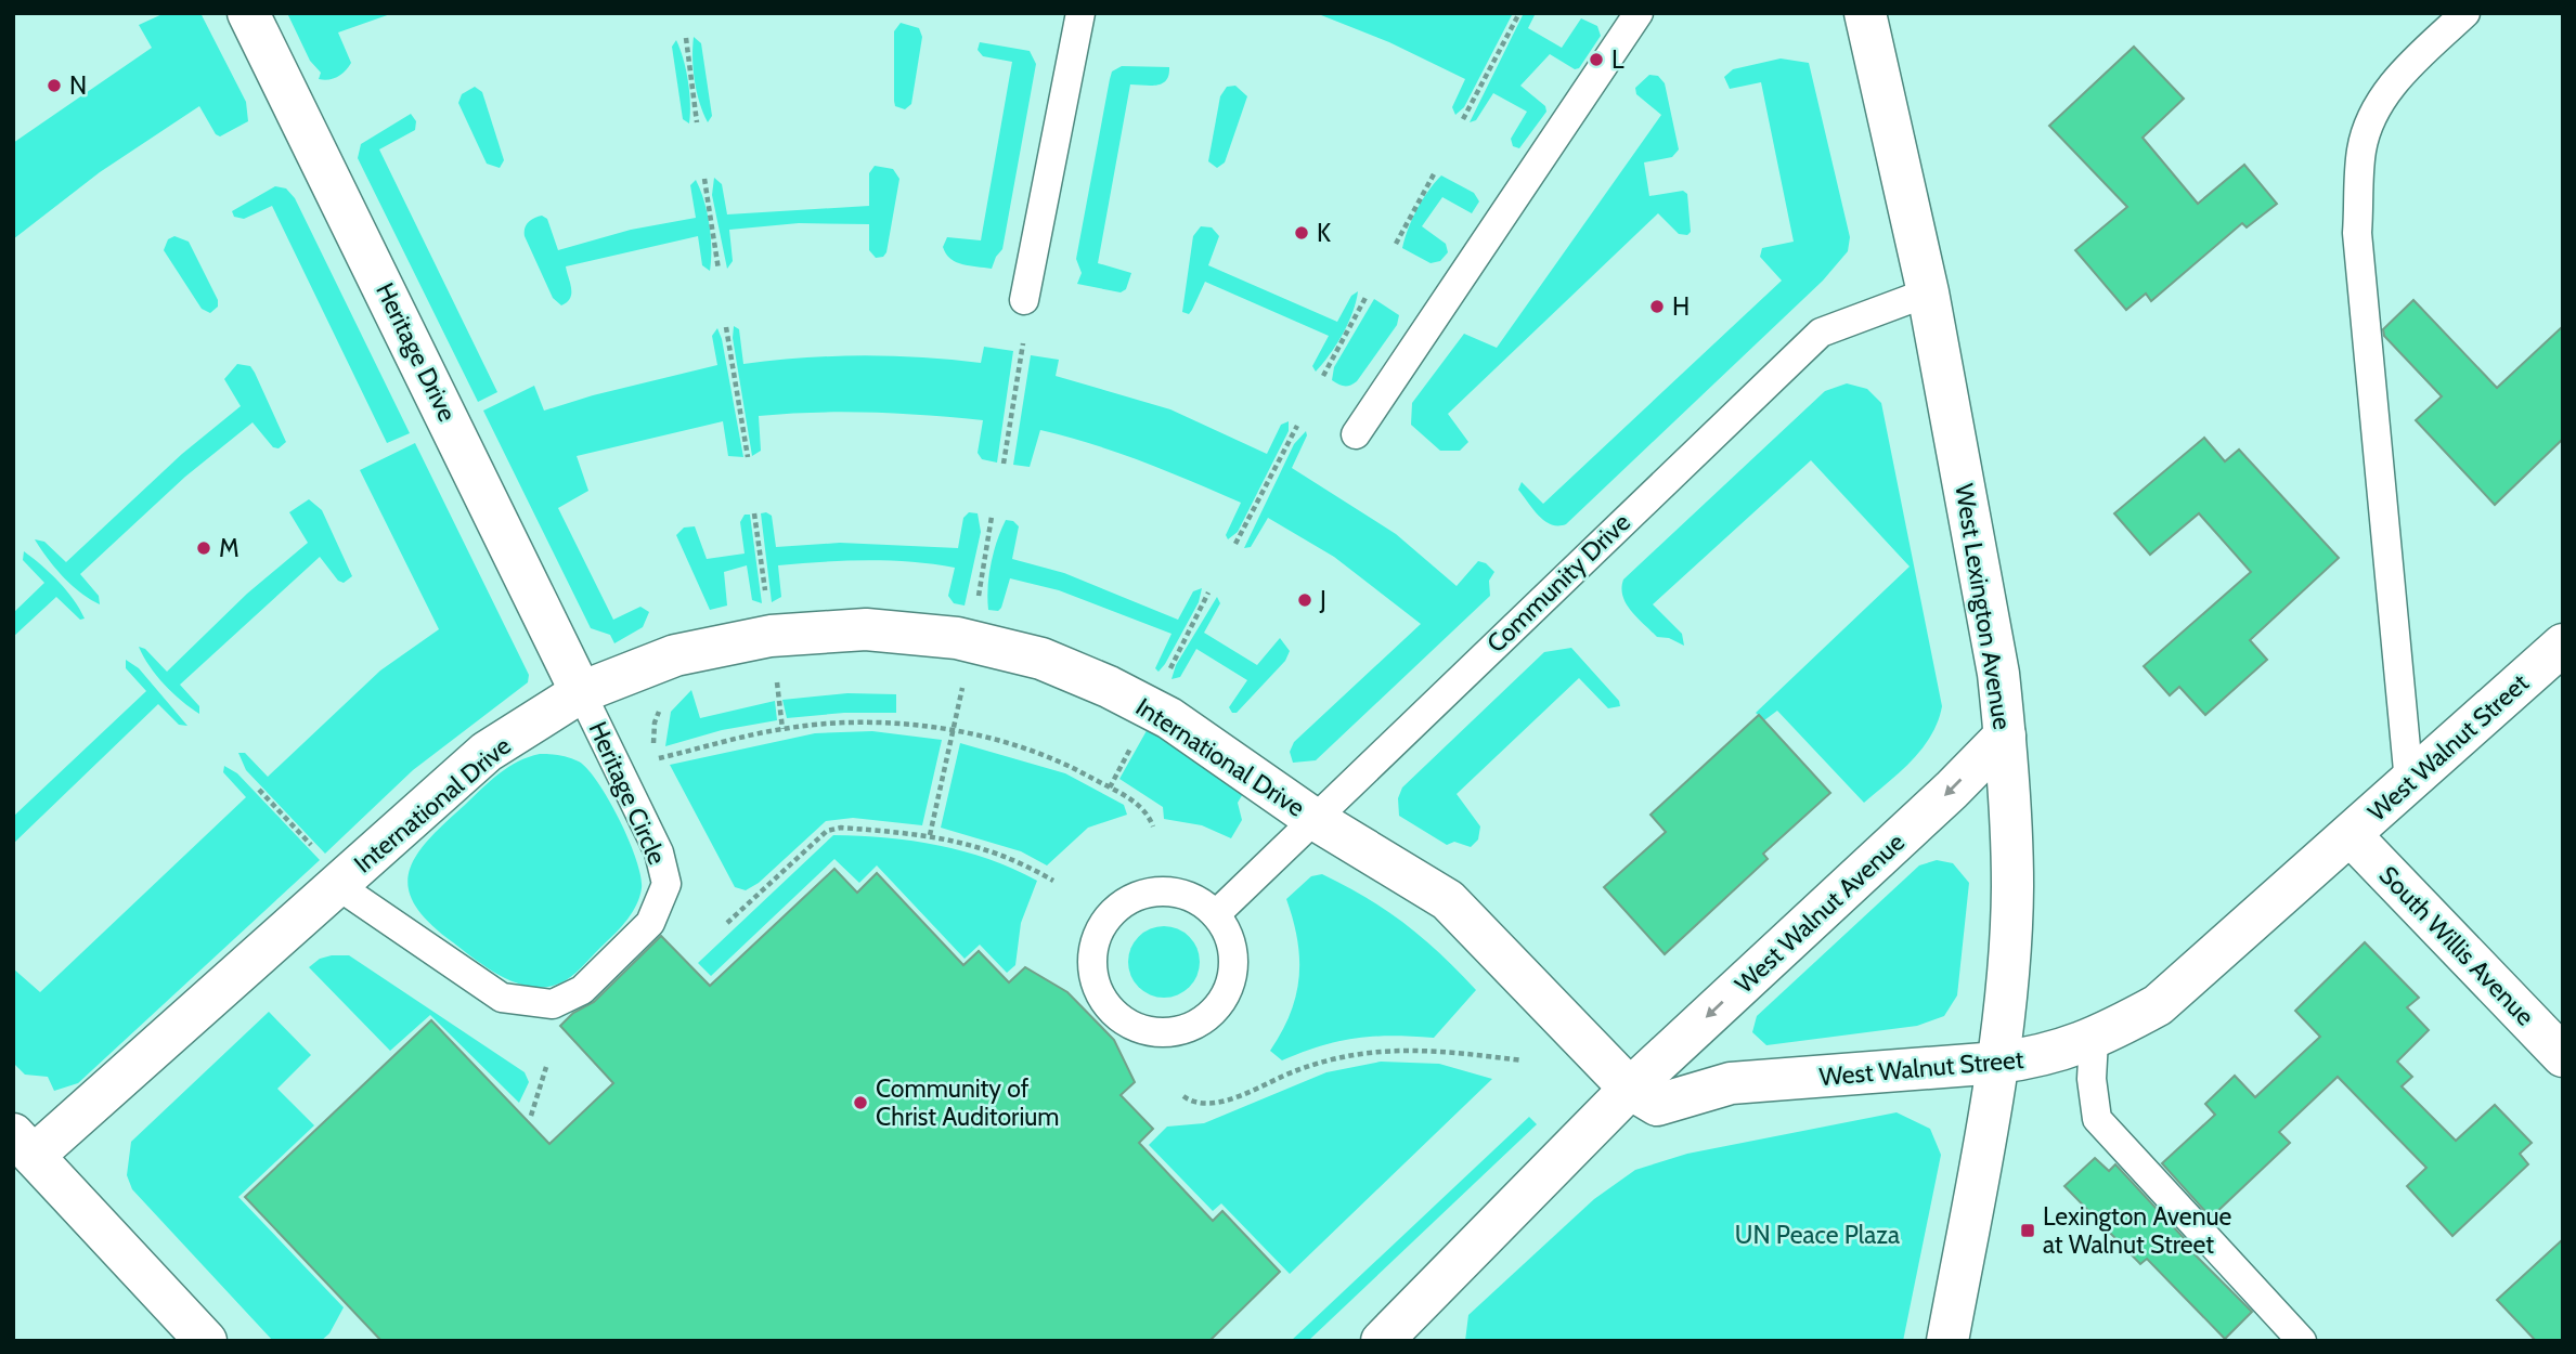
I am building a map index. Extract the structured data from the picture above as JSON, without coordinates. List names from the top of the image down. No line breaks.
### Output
{"streets":{"street":["Heritage Drive","West Lexington Avenue","West Walnut Street","International Drive","West Walnut Avenue","South Willis Avenue"],"lane":["Community Drive","Heritage Circle"]},"crossings":[["Heritage Drive","International Drive"],["Heritage Drive","Heritage Circle"],["Community Drive","West Lexington Avenue"],["Community Drive","International Drive"],["West Lexington Avenue","West Walnut Street"],["West Lexington Avenue","West Walnut Avenue"],["West Walnut Street","International Drive"],["West Walnut Street","West Walnut Avenue"],["West Walnut Street","South Willis Avenue"],["International Drive","Heritage Circle"],["International Drive","West Walnut Avenue"]],"one_way":["West Walnut Avenue"],"parks":["UN Peace Plaza"],"places":{"other":["L","N","K","H","M","J","Community of Christ Auditorium"],"transit":["Lexington Avenue at Walnut Street"]}}
